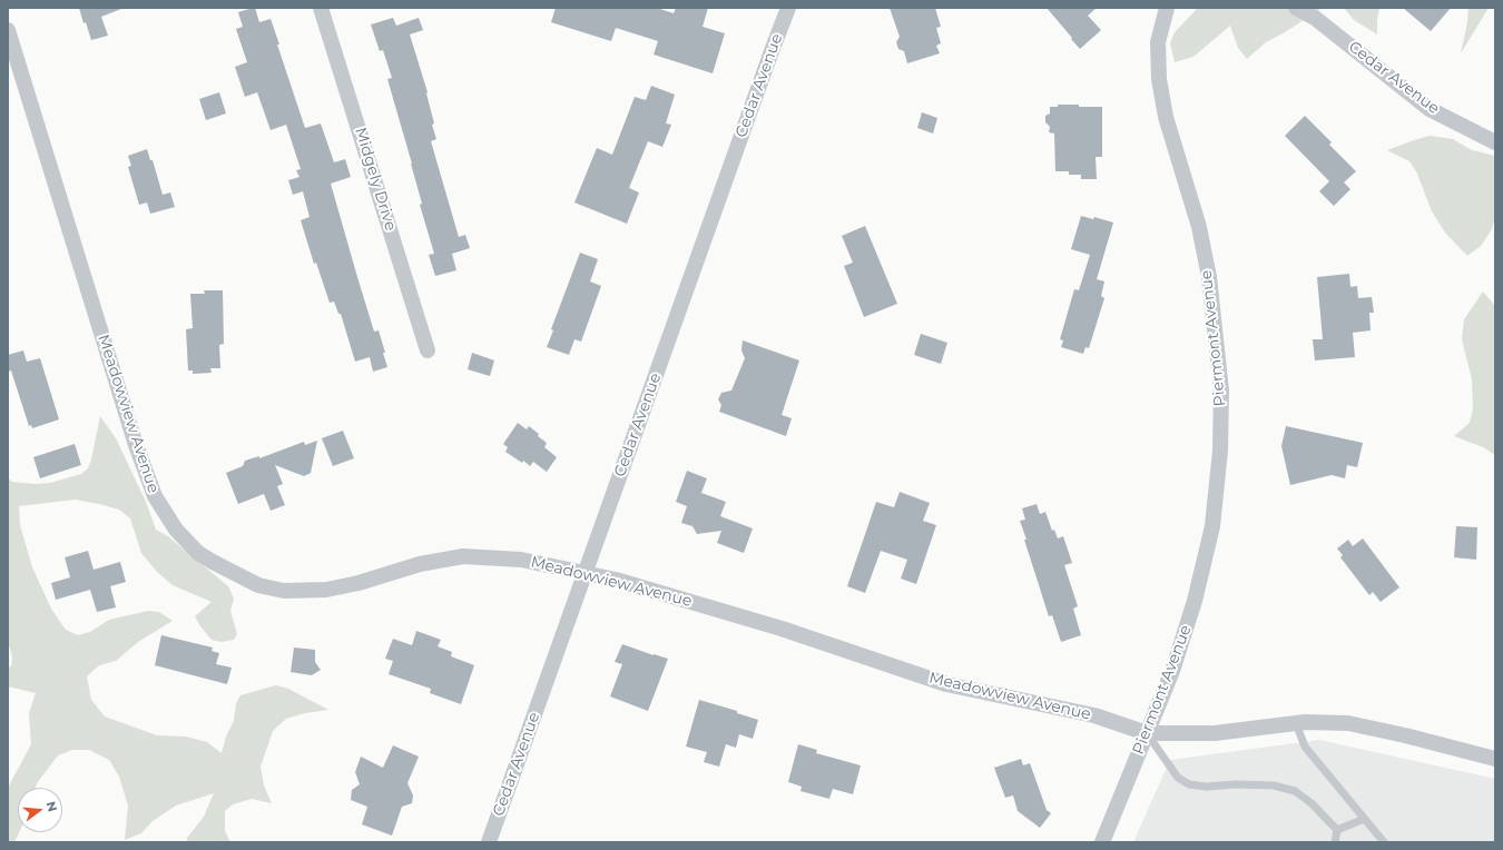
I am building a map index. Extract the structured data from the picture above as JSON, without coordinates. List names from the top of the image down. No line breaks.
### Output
{"streets":{"street":["Cedar Avenue","Midgely Drive","Piermont Avenue","Meadowview Avenue"]},"crossings":[["Cedar Avenue","Meadowview Avenue"],["Piermont Avenue","Meadowview Avenue"]],"north":"right"}
